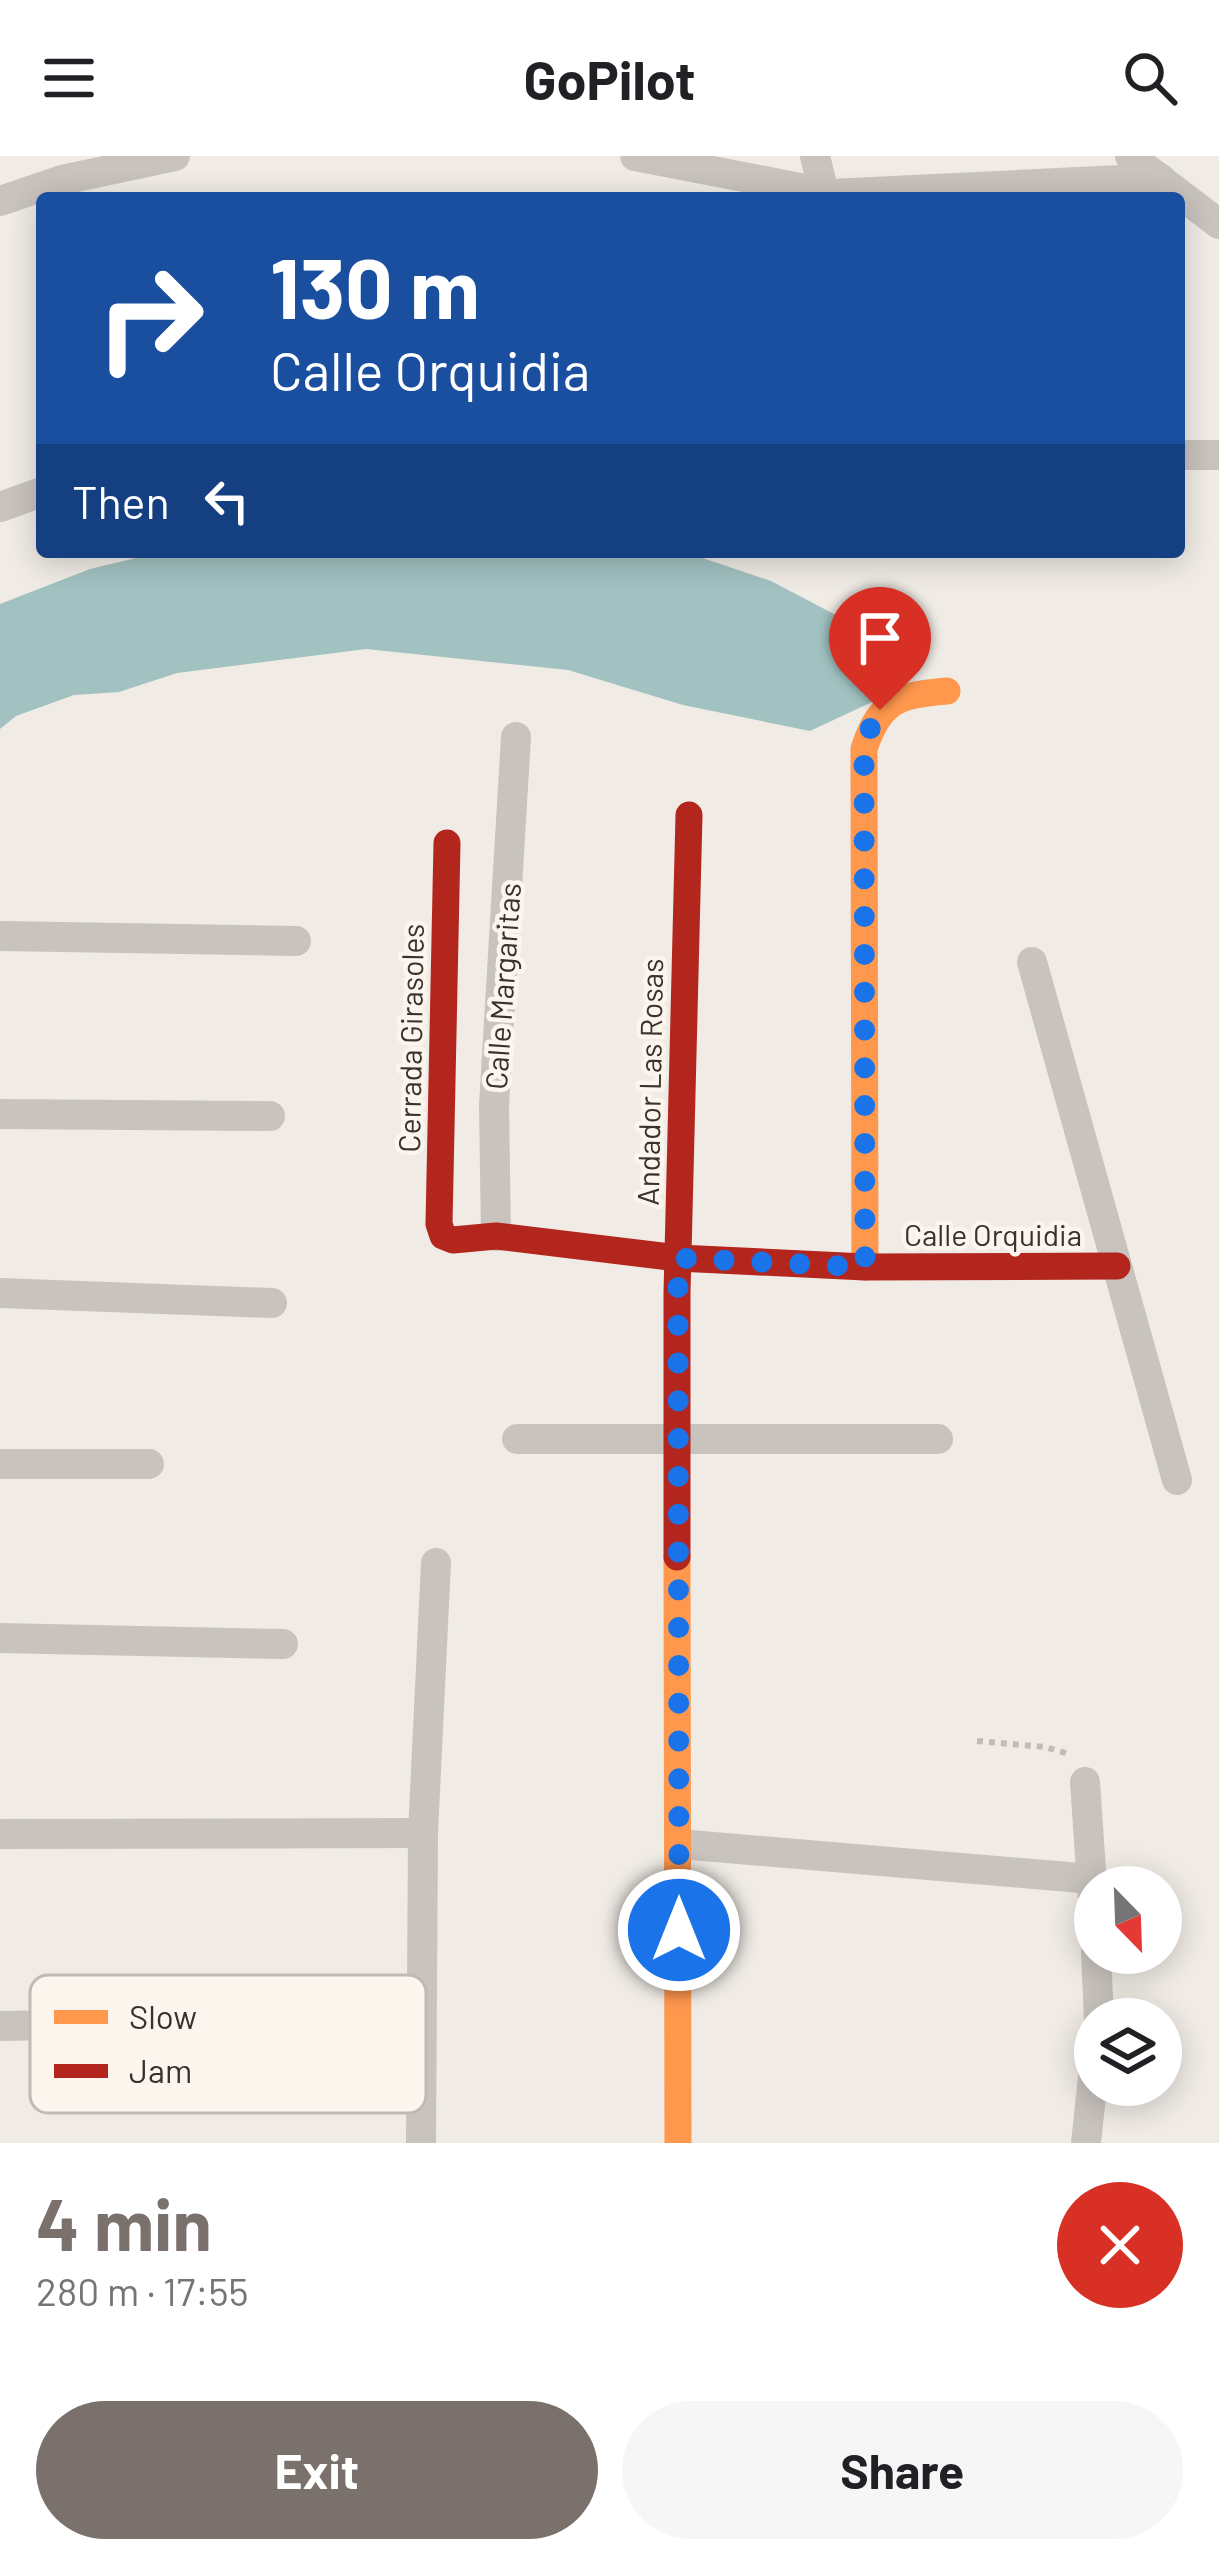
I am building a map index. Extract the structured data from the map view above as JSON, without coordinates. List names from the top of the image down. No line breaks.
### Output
{"streets":{"street":["Calle Margaritas","Cerrada Girasoles","Andador Las Rosas","Calle Orquidia"]},"crossings":[["Calle Margaritas","Calle Orquidia"],["Cerrada Girasoles","Calle Orquidia"],["Andador Las Rosas","Calle Orquidia"]],"legend":["Slow","Jam"],"north":"bottom right","page":{"header":"GoPilot","turn":["130 m","Calle Orquidia"],"then":"Then","heading":["4 min","280 m · 17:55"],"buttons":["Exit","Share"]}}
